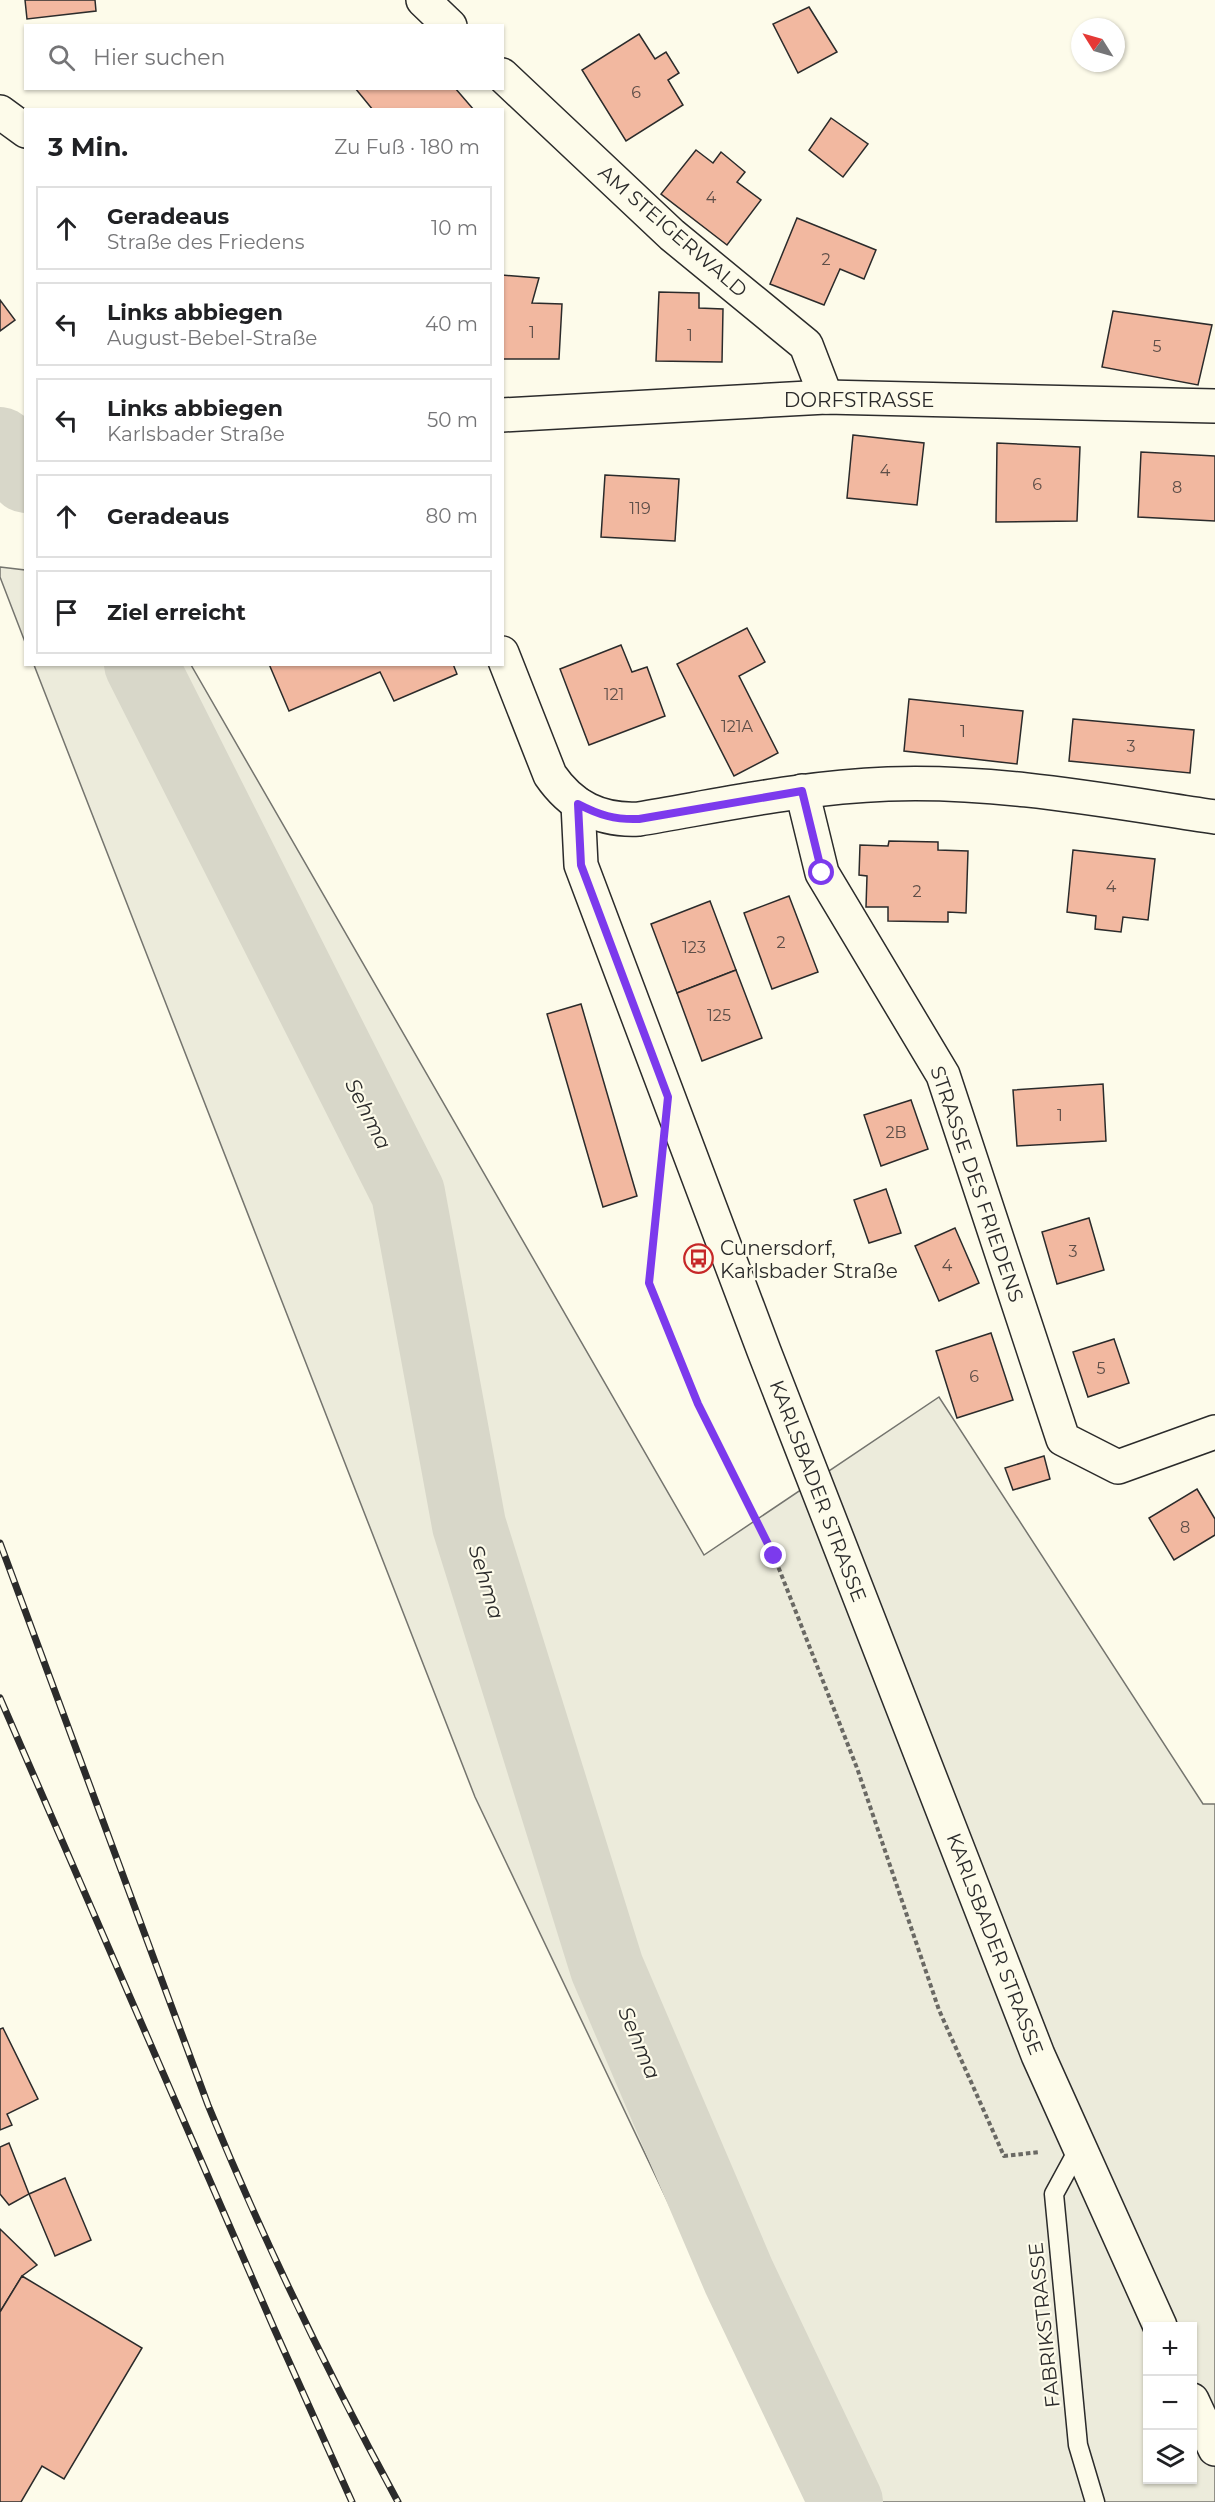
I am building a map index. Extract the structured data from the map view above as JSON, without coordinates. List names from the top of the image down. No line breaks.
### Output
{"streets":{"main road":["AM STEIGERWALD","DORFSTRASSE","STRASSE DES FRIEDENS","KARLSBADER STRASSE"],"lane":["FABRIKSTRASSE"]},"crossings":[["AM STEIGERWALD","DORFSTRASSE"],["KARLSBADER STRASSE","FABRIKSTRASSE"]],"water":["Sehma"],"places":{"bus stop":["Cunersdorf, Karlsbader Straße"]},"house_numbers":["6","4","2","1","1","5","4","6","8","119","121","121A","1","3","4","2","2","123","125","1","2B","3","4","5","6","8"],"north":"top left","page":{"search":"Hier suchen","heading":["3 Min.","Zu Fuß · 180 m"],"list":[["Geradeaus","Straße des Friedens","10 m"],["Links abbiegen","August-Bebel-Straße","40 m"],["Links abbiegen","Karlsbader Straße","50 m"],["Geradeaus","80 m"],"Ziel erreicht"],"map_buttons":["+","−"]}}
